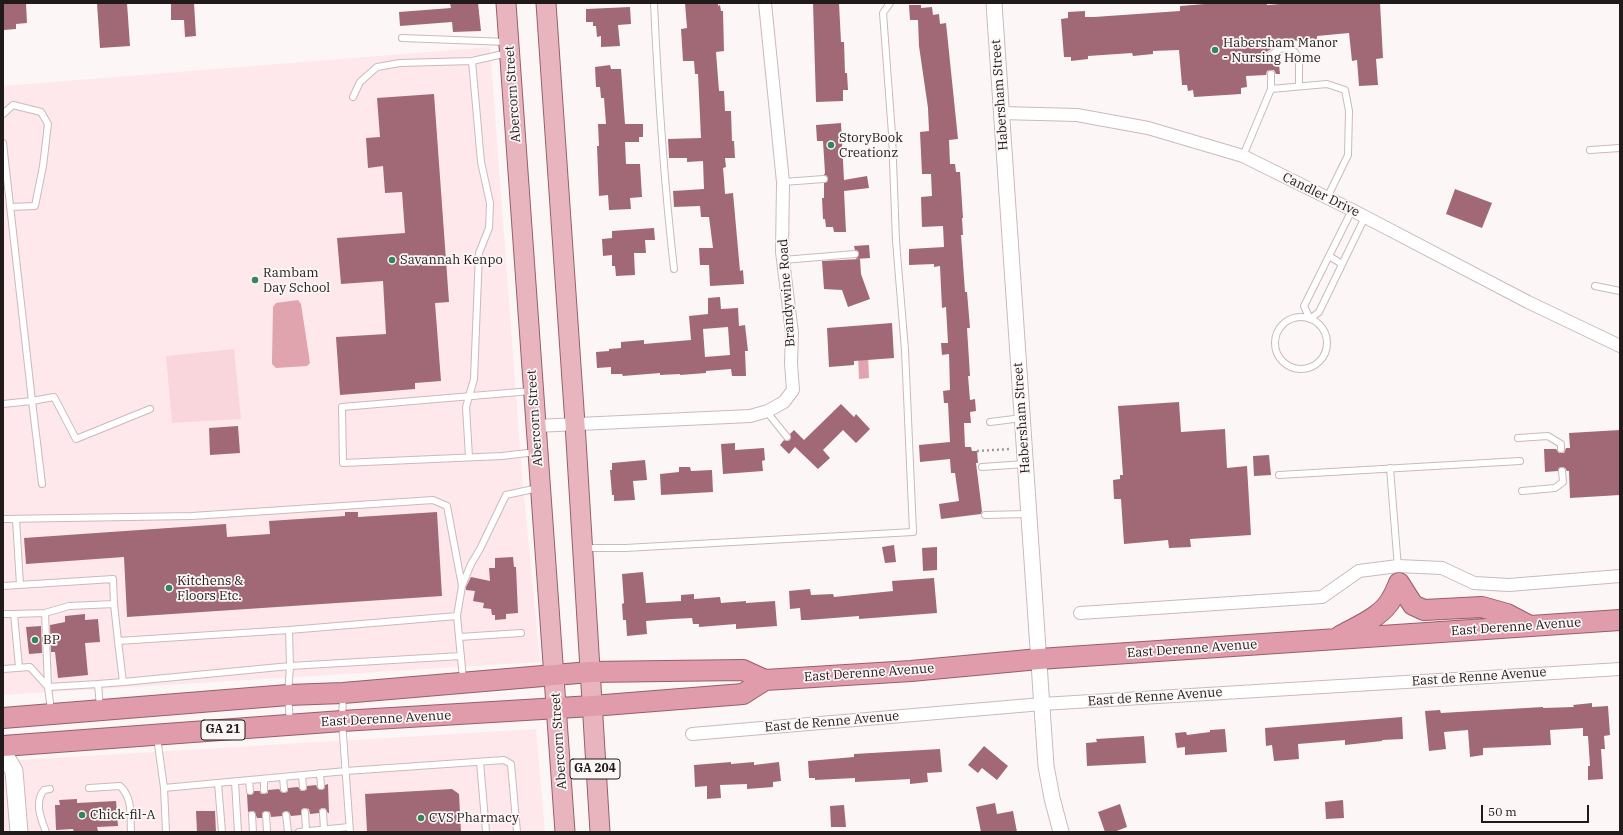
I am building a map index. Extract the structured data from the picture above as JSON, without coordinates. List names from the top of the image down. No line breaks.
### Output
{"streets":{"highway":["East Derenne Avenue","GA 21"],"main road":["Abercorn Street","GA 204"],"street":["Habersham Street","Candler Drive","Brandywine Road","East de Renne Avenue"]},"crossings":[["Abercorn Street","Brandywine Road"],["Abercorn Street","East Derenne Avenue"],["Habersham Street","Candler Drive"],["Habersham Street","East Derenne Avenue"],["Habersham Street","East de Renne Avenue"],["East Derenne Avenue","GA 204"]],"places":["Habersham Manor - Nursing Home","StoryBook Creationz","Savannah Kenpo","Rambam Day School","Kitchens & Floors Etc.","BP","Chick-fil-A","CVS Pharmacy"],"scale_bar":"50 m"}
